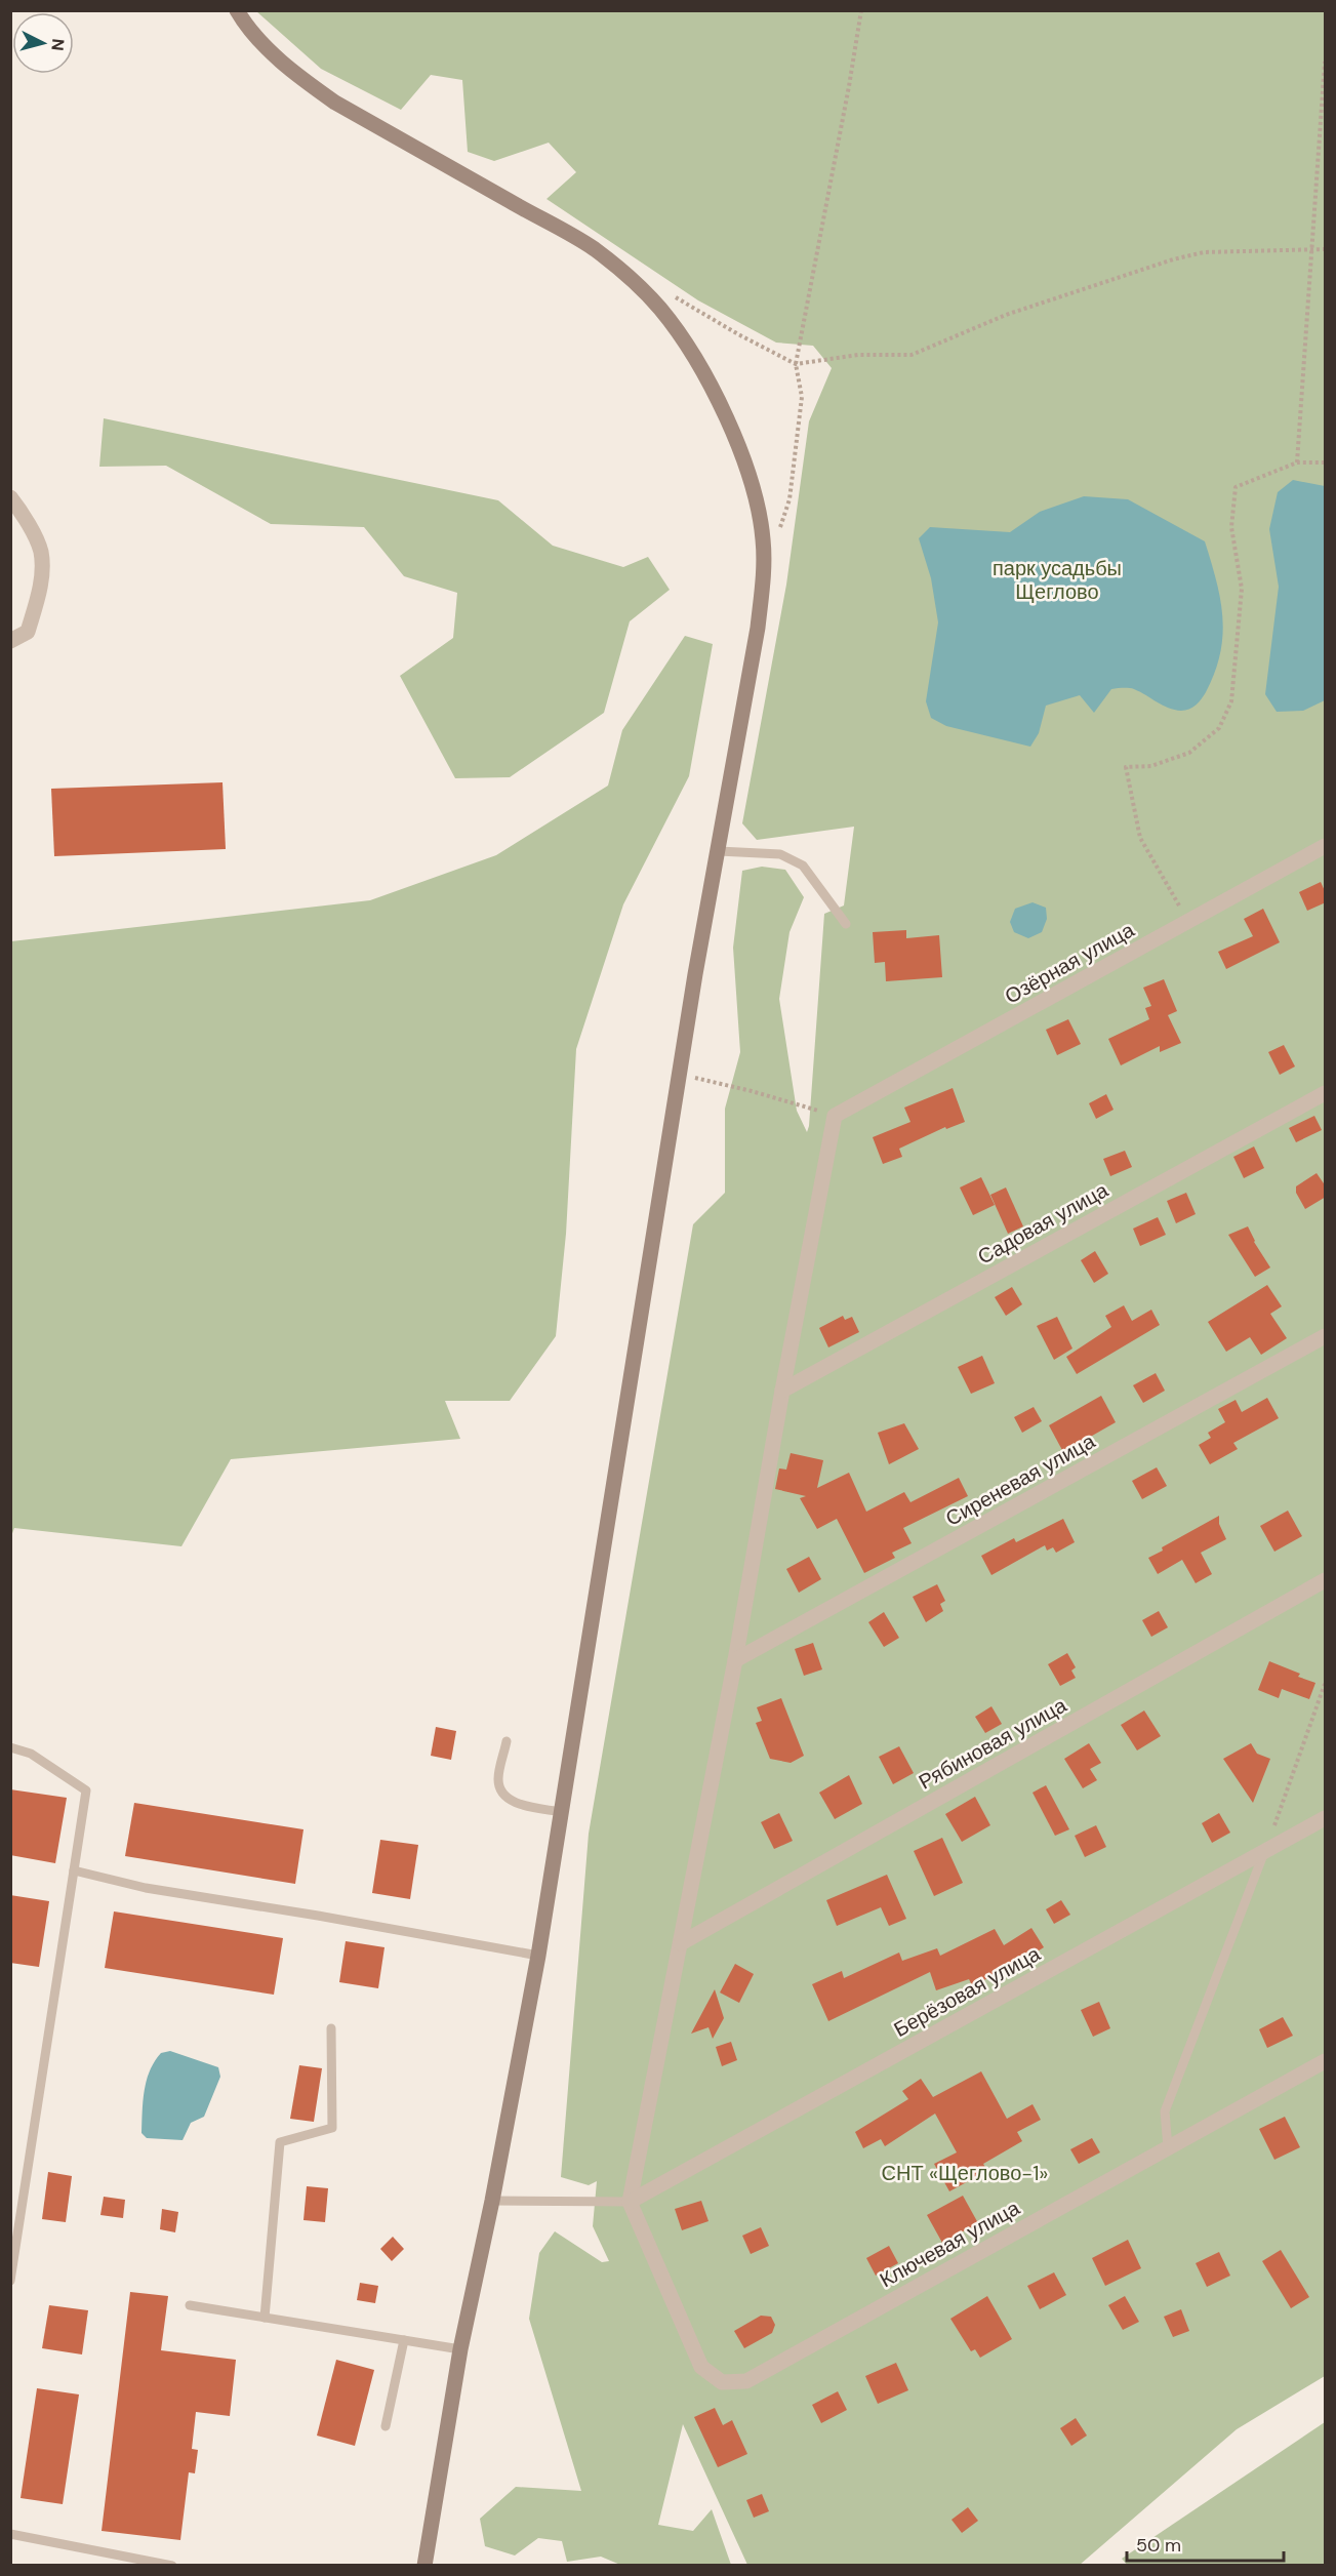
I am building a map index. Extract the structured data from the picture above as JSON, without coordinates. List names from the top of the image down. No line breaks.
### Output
{"streets":{"street":["Озёрная улица","Садовая улица","Сиреневая улица","Рябиновая улица","Берёзовая улица","Ключевая улица"]},"crossings":[["Берёзовая улица","Ключевая улица"]],"parks":["парк усадьбы Щеглово","СНТ «Щеглово-1»"],"scale_bar":"50 m","north":"right"}
